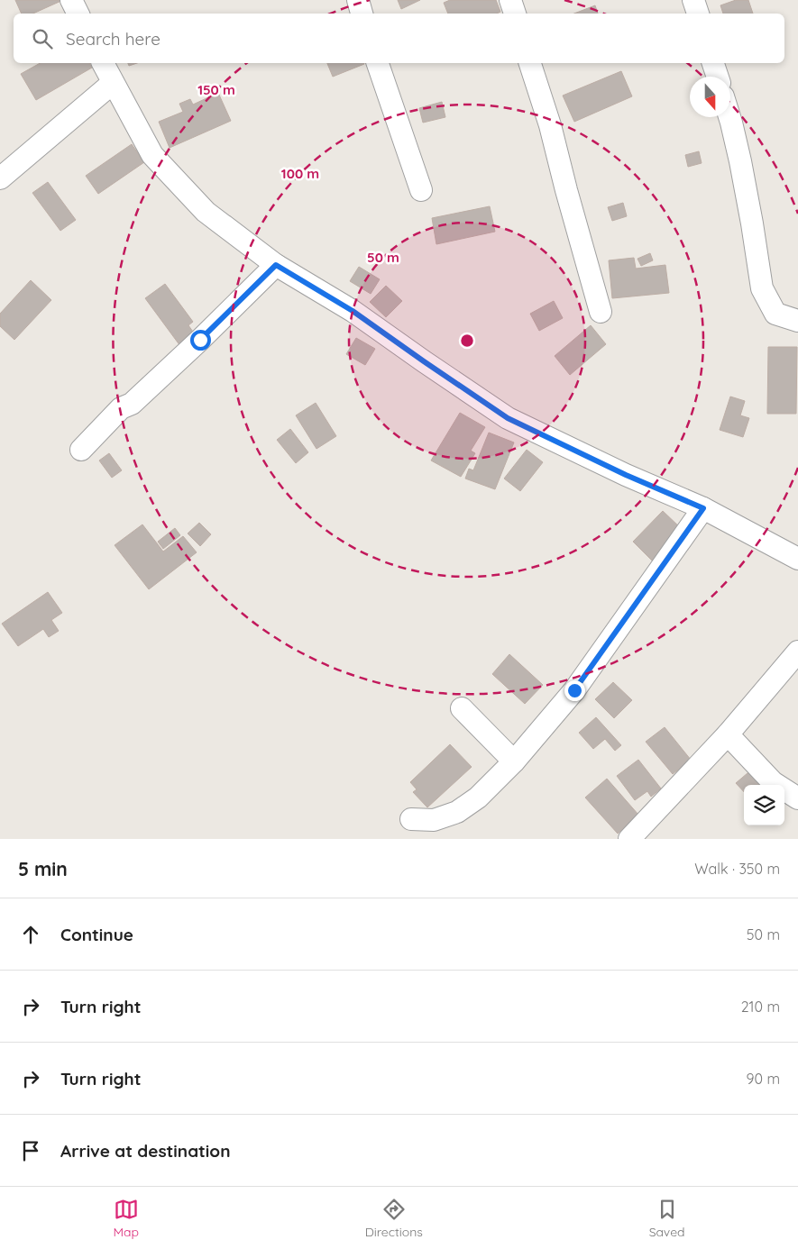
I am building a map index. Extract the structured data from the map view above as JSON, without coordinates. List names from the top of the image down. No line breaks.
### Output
{"north":"bottom","page":{"search":"Search here","heading":["5 min","Walk · 350 m"],"list":[["Continue","50 m"],["Turn right","210 m"],["Turn right","90 m"],"Arrive at destination"],"nav":["Map","Directions","Saved"]},"rings":["150 m","100 m","50 m"]}
